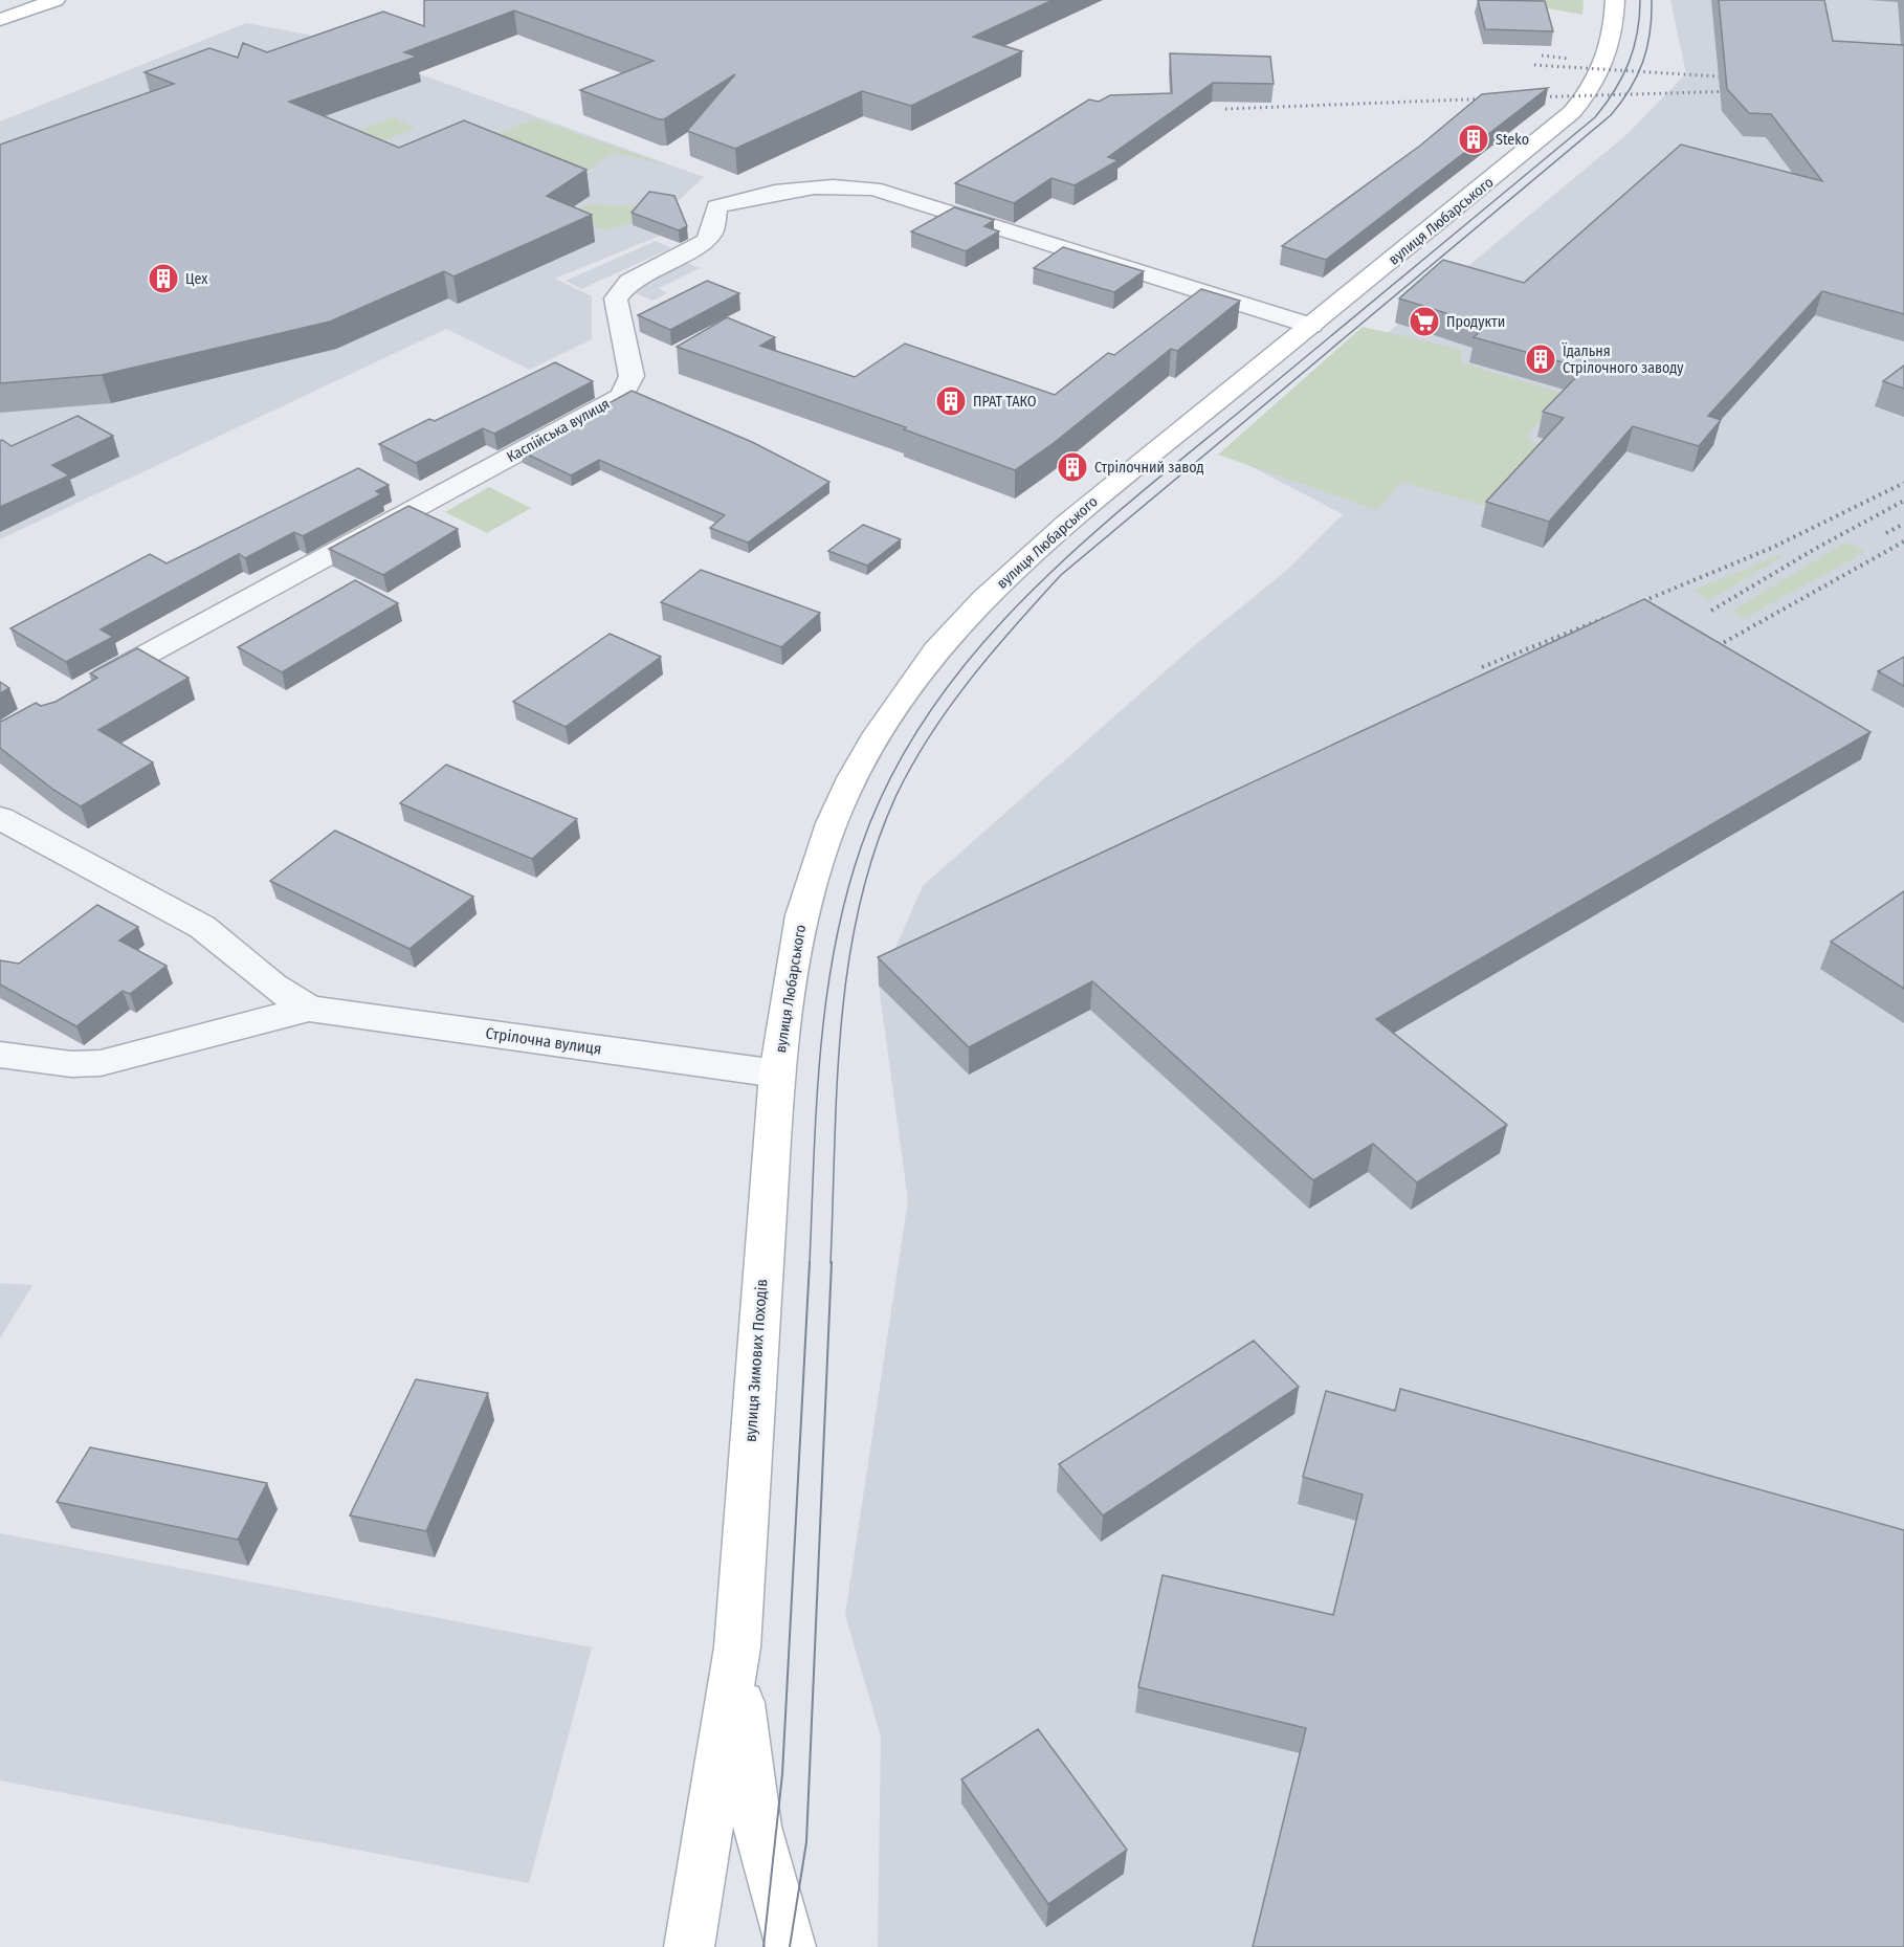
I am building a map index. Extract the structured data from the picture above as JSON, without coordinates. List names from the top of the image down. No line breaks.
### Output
{"streets":{"main road":["вулиця Любарського","вулиця Зимових Походів"],"street":["Каспійська вулиця","Стрілочна вулиця"]},"crossings":[["вулиця Любарського","Каспійська вулиця"],["вулиця Любарського","Стрілочна вулиця"],["вулиця Любарського","вулиця Зимових Походів"],["Стрілочна вулиця","вулиця Зимових Походів"]],"places":{"building":["Steko","Цех","Їдальня Стрілочного заводу","ПРАТ ТАКО","Стрілочний завод"],"supermarket":["Продукти"]}}
